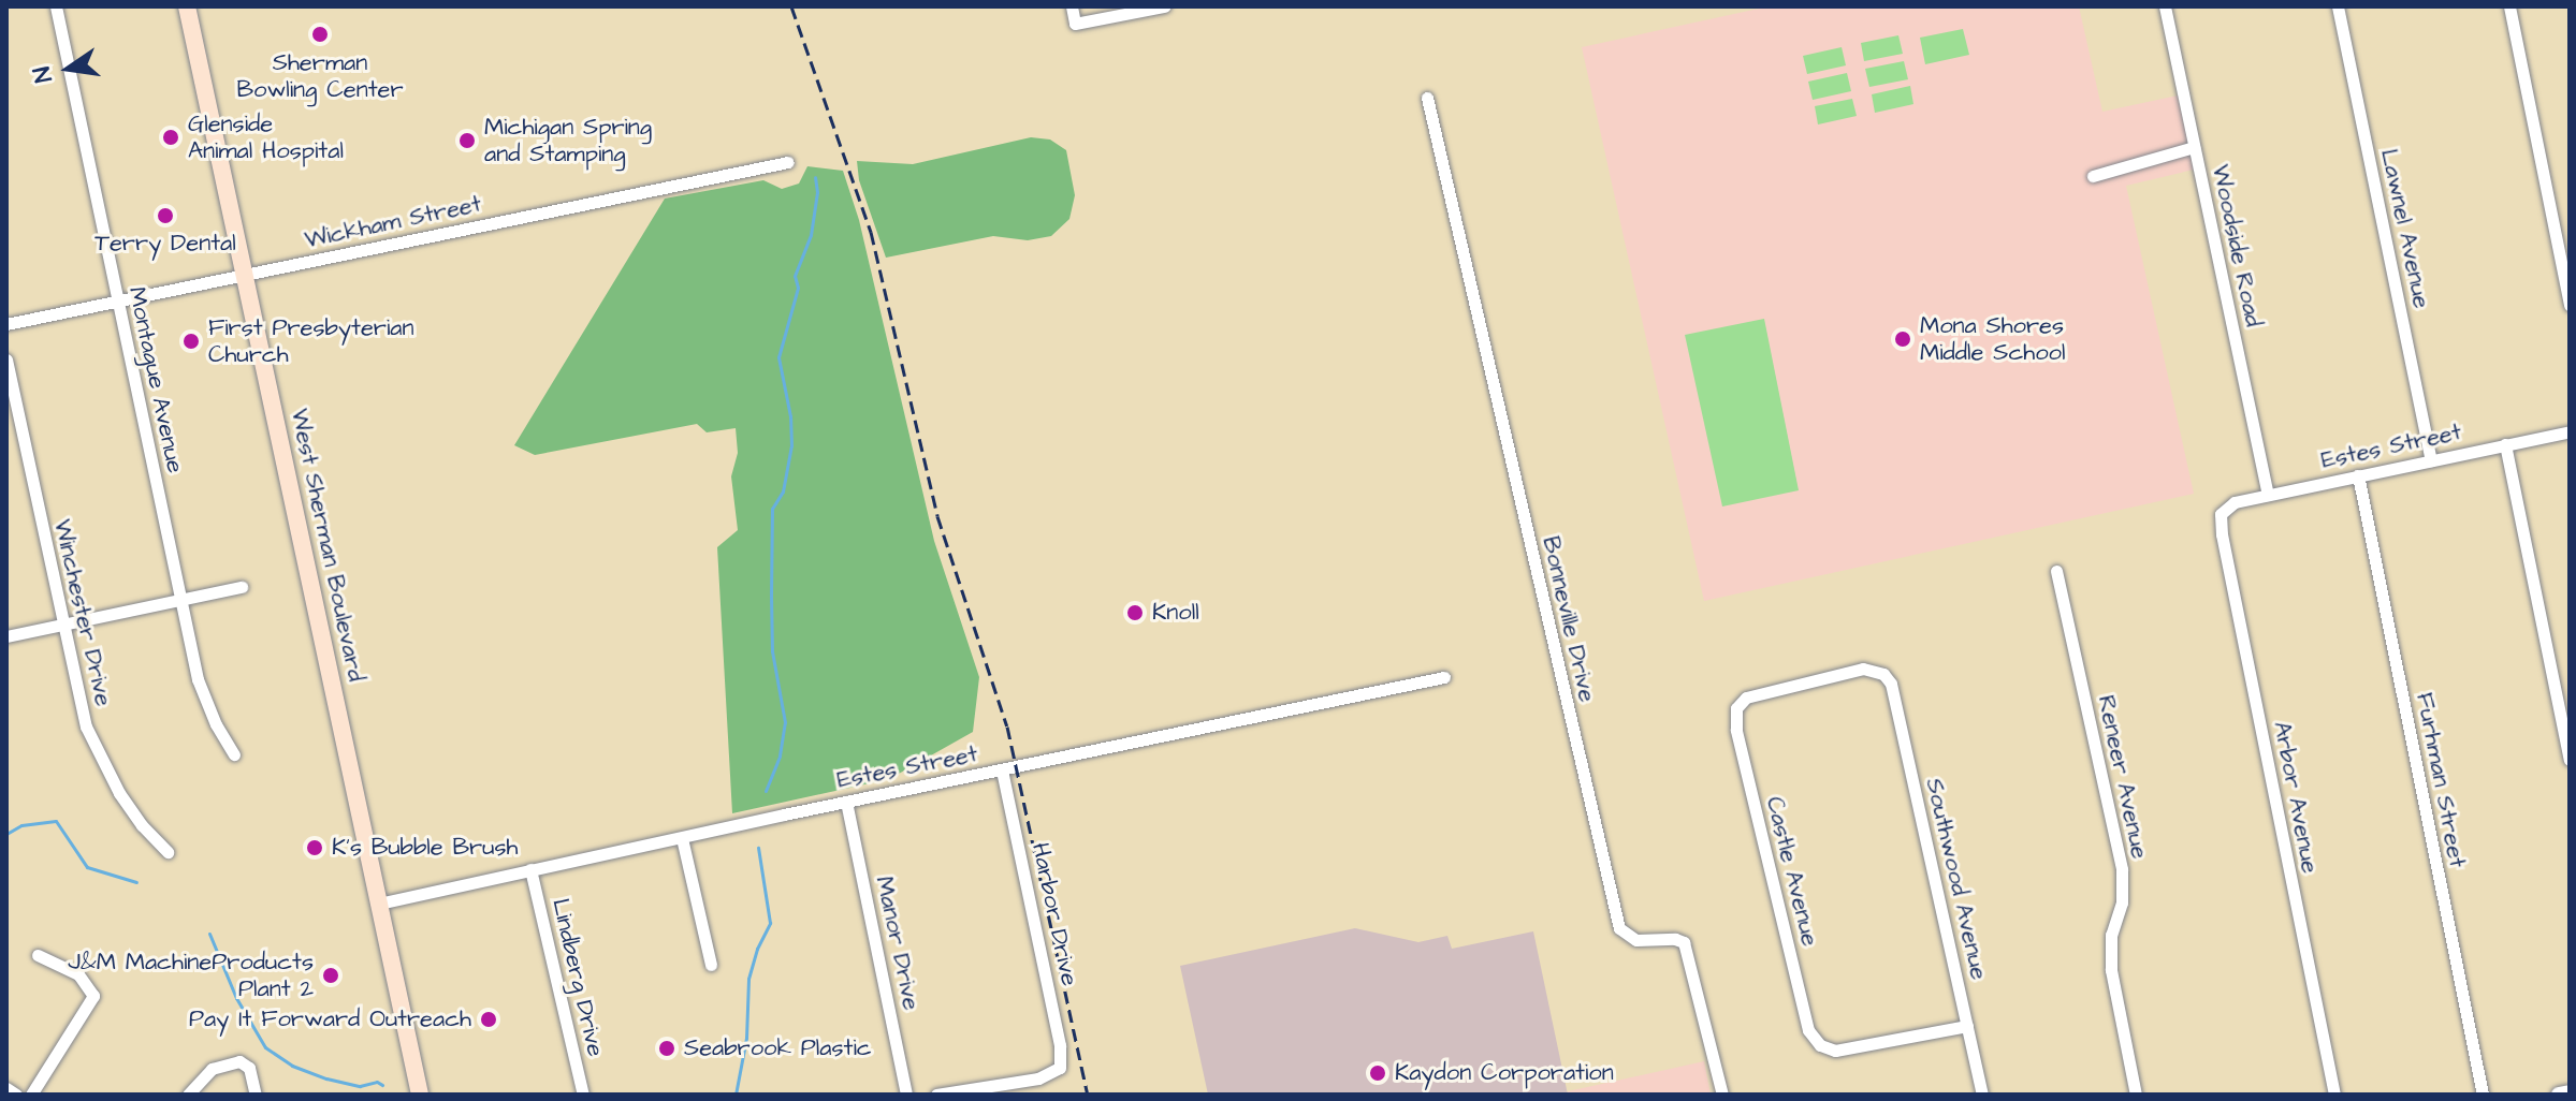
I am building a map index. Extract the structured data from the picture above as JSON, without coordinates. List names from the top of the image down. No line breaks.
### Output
{"streets":{"main road":["West Sherman Boulevard"],"street":["Wickham Street","Lawnel Avenue","Woodside Road","Montague Avenue","Estes Street","Winchester Drive","Bonneville Drive","Reneer Avenue","Furhman Street","Arbor Avenue","Castle Avenue","Southwood Avenue","Harbor Drive","Manor Drive","Lindberg Drive"]},"crossings":[["Wickham Street","Montague Avenue"],["Wickham Street","West Sherman Boulevard"],["Lawnel Avenue","Estes Street"],["Woodside Road","Estes Street"],["Estes Street","West Sherman Boulevard"],["Estes Street","Furhman Street"],["Estes Street","Arbor Avenue"],["Estes Street","Harbor Drive"],["Estes Street","Manor Drive"],["Estes Street","Lindberg Drive"],["Castle Avenue","Southwood Avenue"]],"places":["Sherman Bowling Center","Glenside Animal Hospital","Michigan Spring and Stamping","Terry Dental","Mona Shores Middle School","First Presbyterian Church","Knoll","K's Bubble Brush","J&M MachineProducts Plant 2","Pay It Forward Outreach","Seabrook Plastic","Kaydon Corporation"],"north":"left"}
